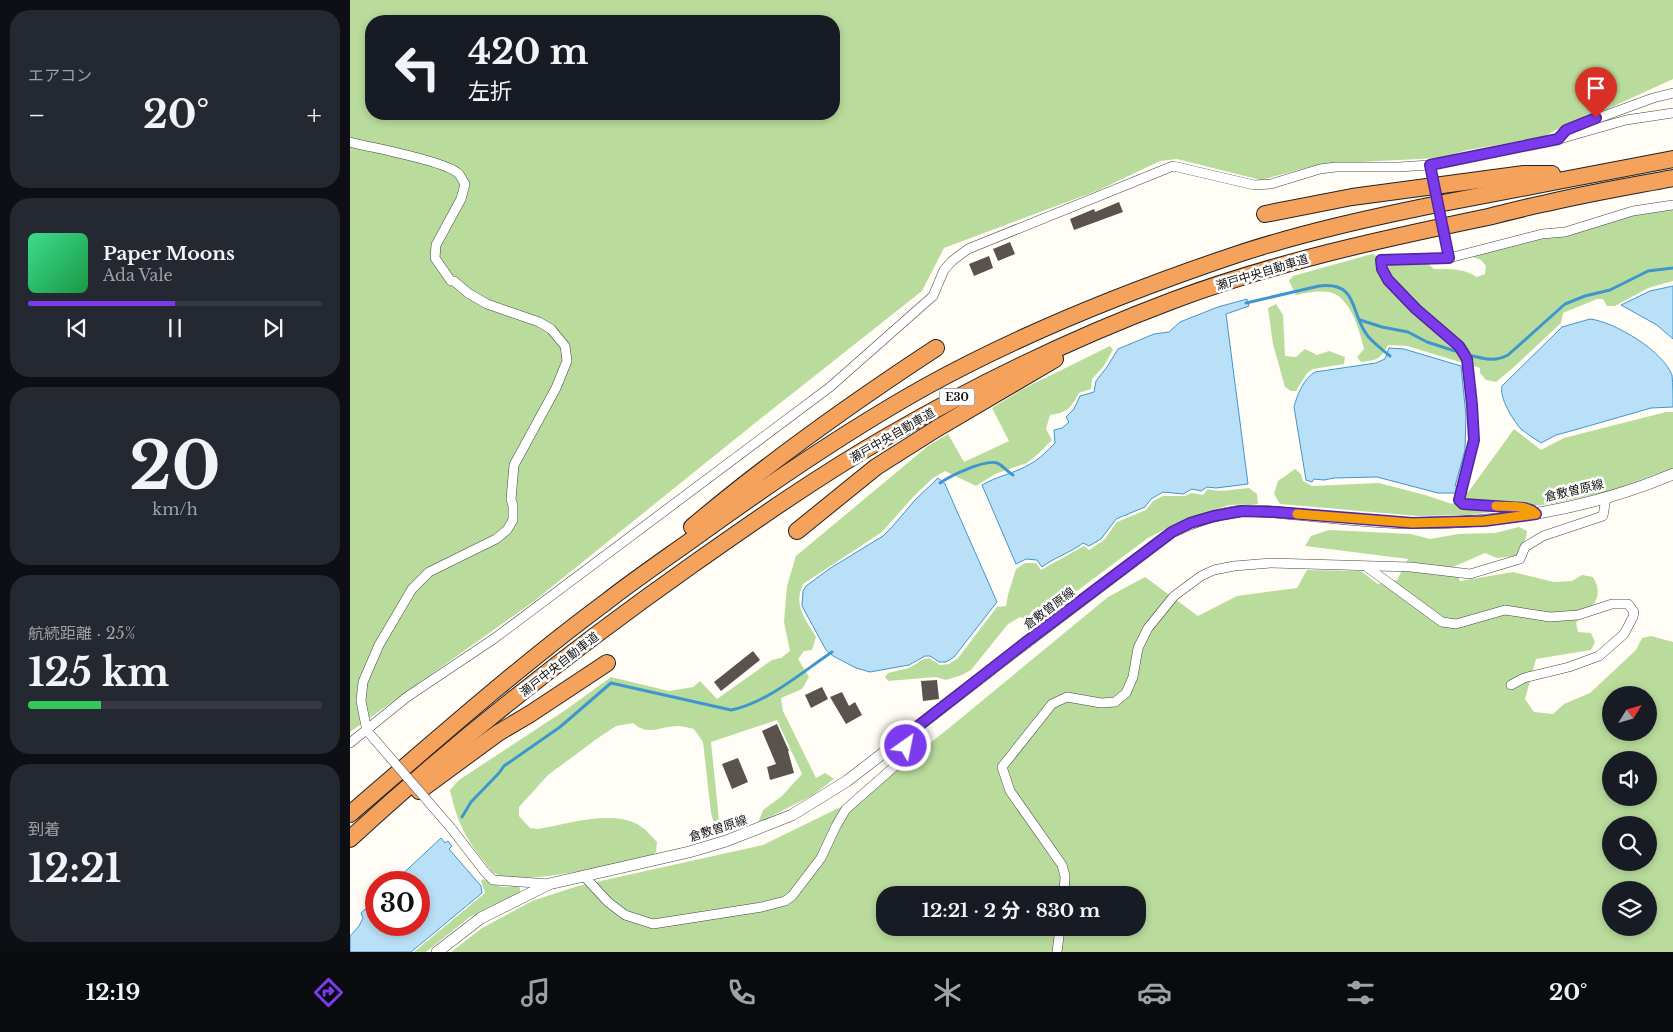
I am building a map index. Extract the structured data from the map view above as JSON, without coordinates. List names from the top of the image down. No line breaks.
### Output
{"streets":{"highway":["瀬戸中央自動車道","E30"],"street":["倉敷曽原線"]},"north":"top right","page":{"tile":["エアコン",["20","km/h"],["航続距離 · 25%","125 km"],["到着","12:21"]],"turn":["420 m","左折"],"heat":["−","20°","+"],"song":["Paper Moons","Ada Vale"],"limit":"30","trip":"12:21 · 2 分 · 830 m","tabs":["12:19","20°"]}}
